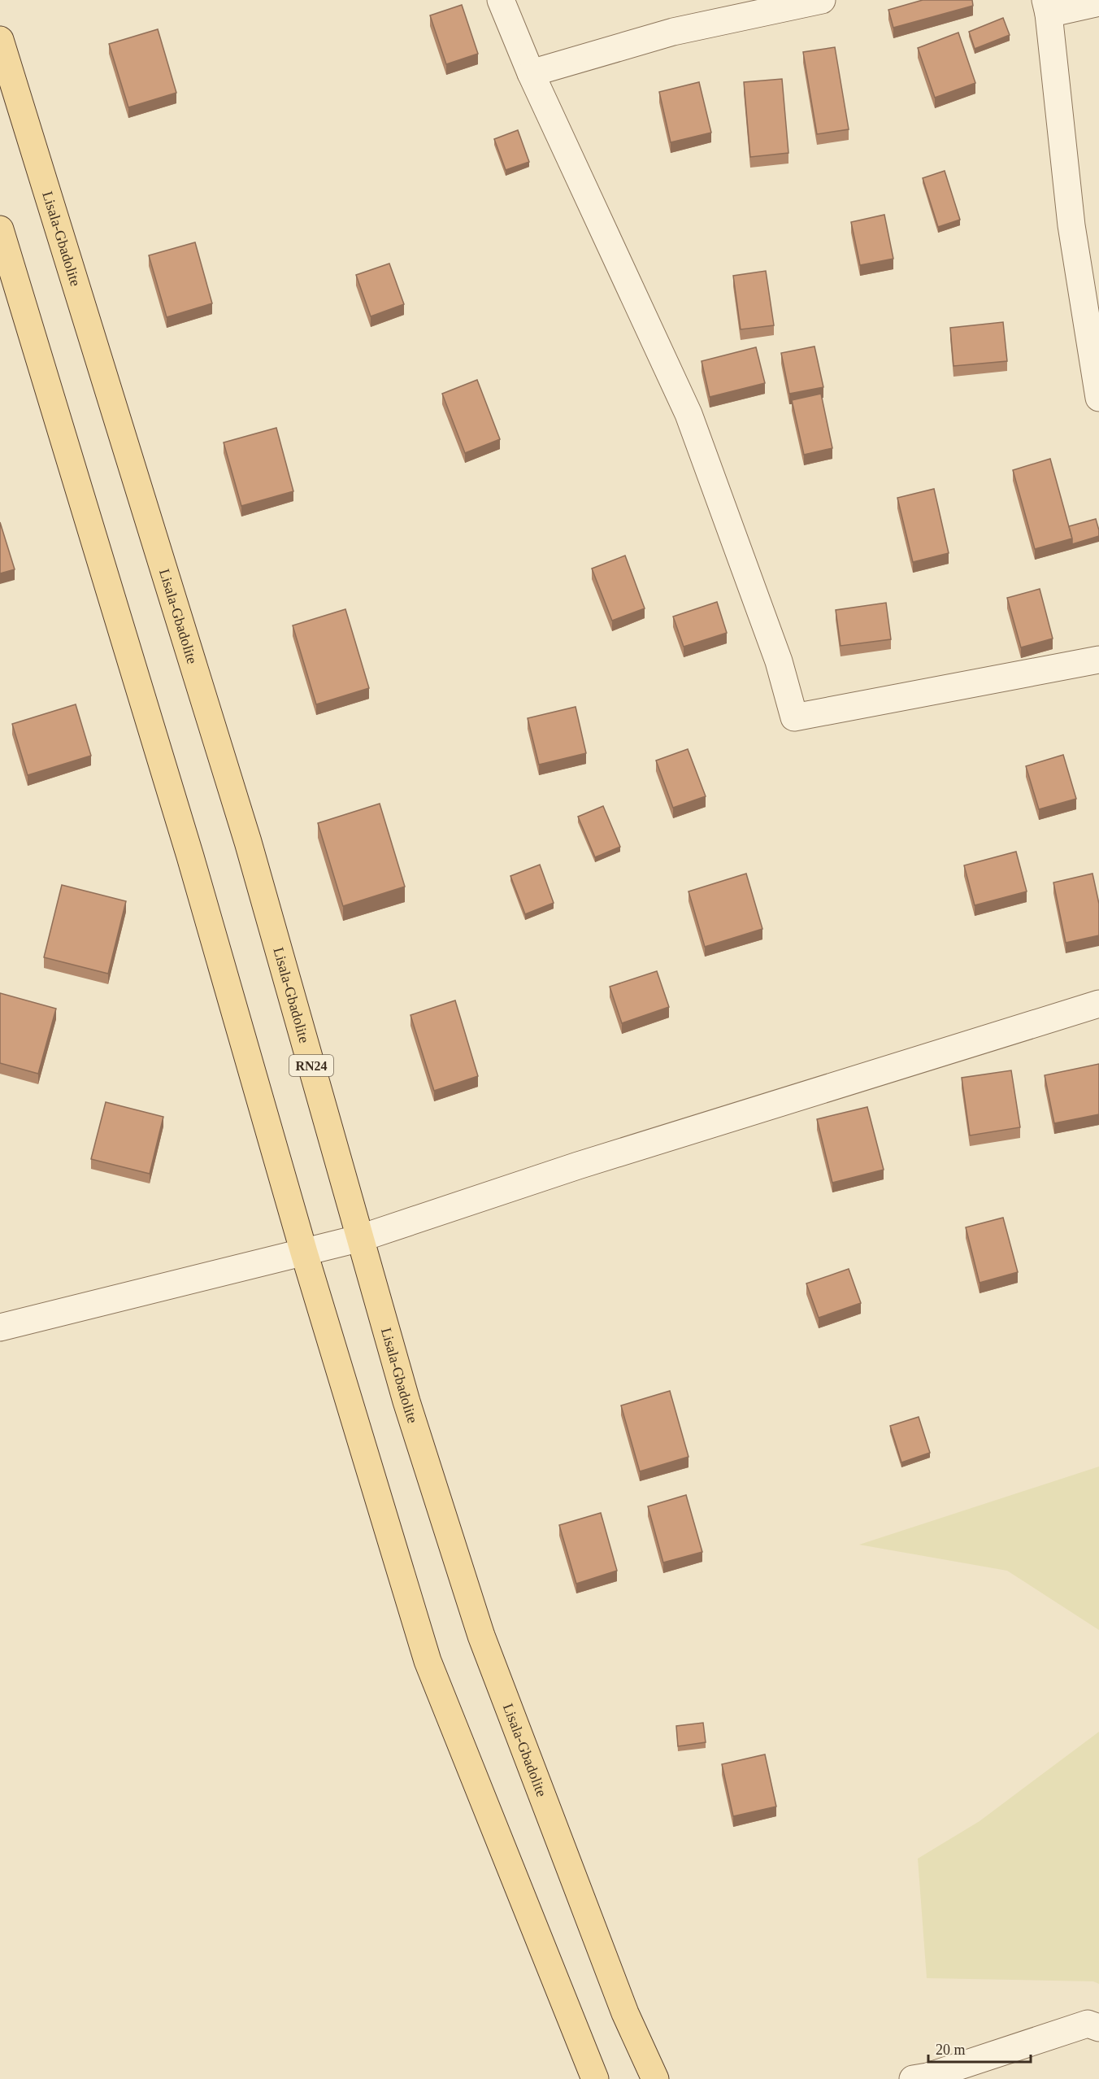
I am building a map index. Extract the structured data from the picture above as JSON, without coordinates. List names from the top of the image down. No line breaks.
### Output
{"streets":{"main road":["Lisala-Gbadolite","RN24"]},"scale_bar":"20 m"}
